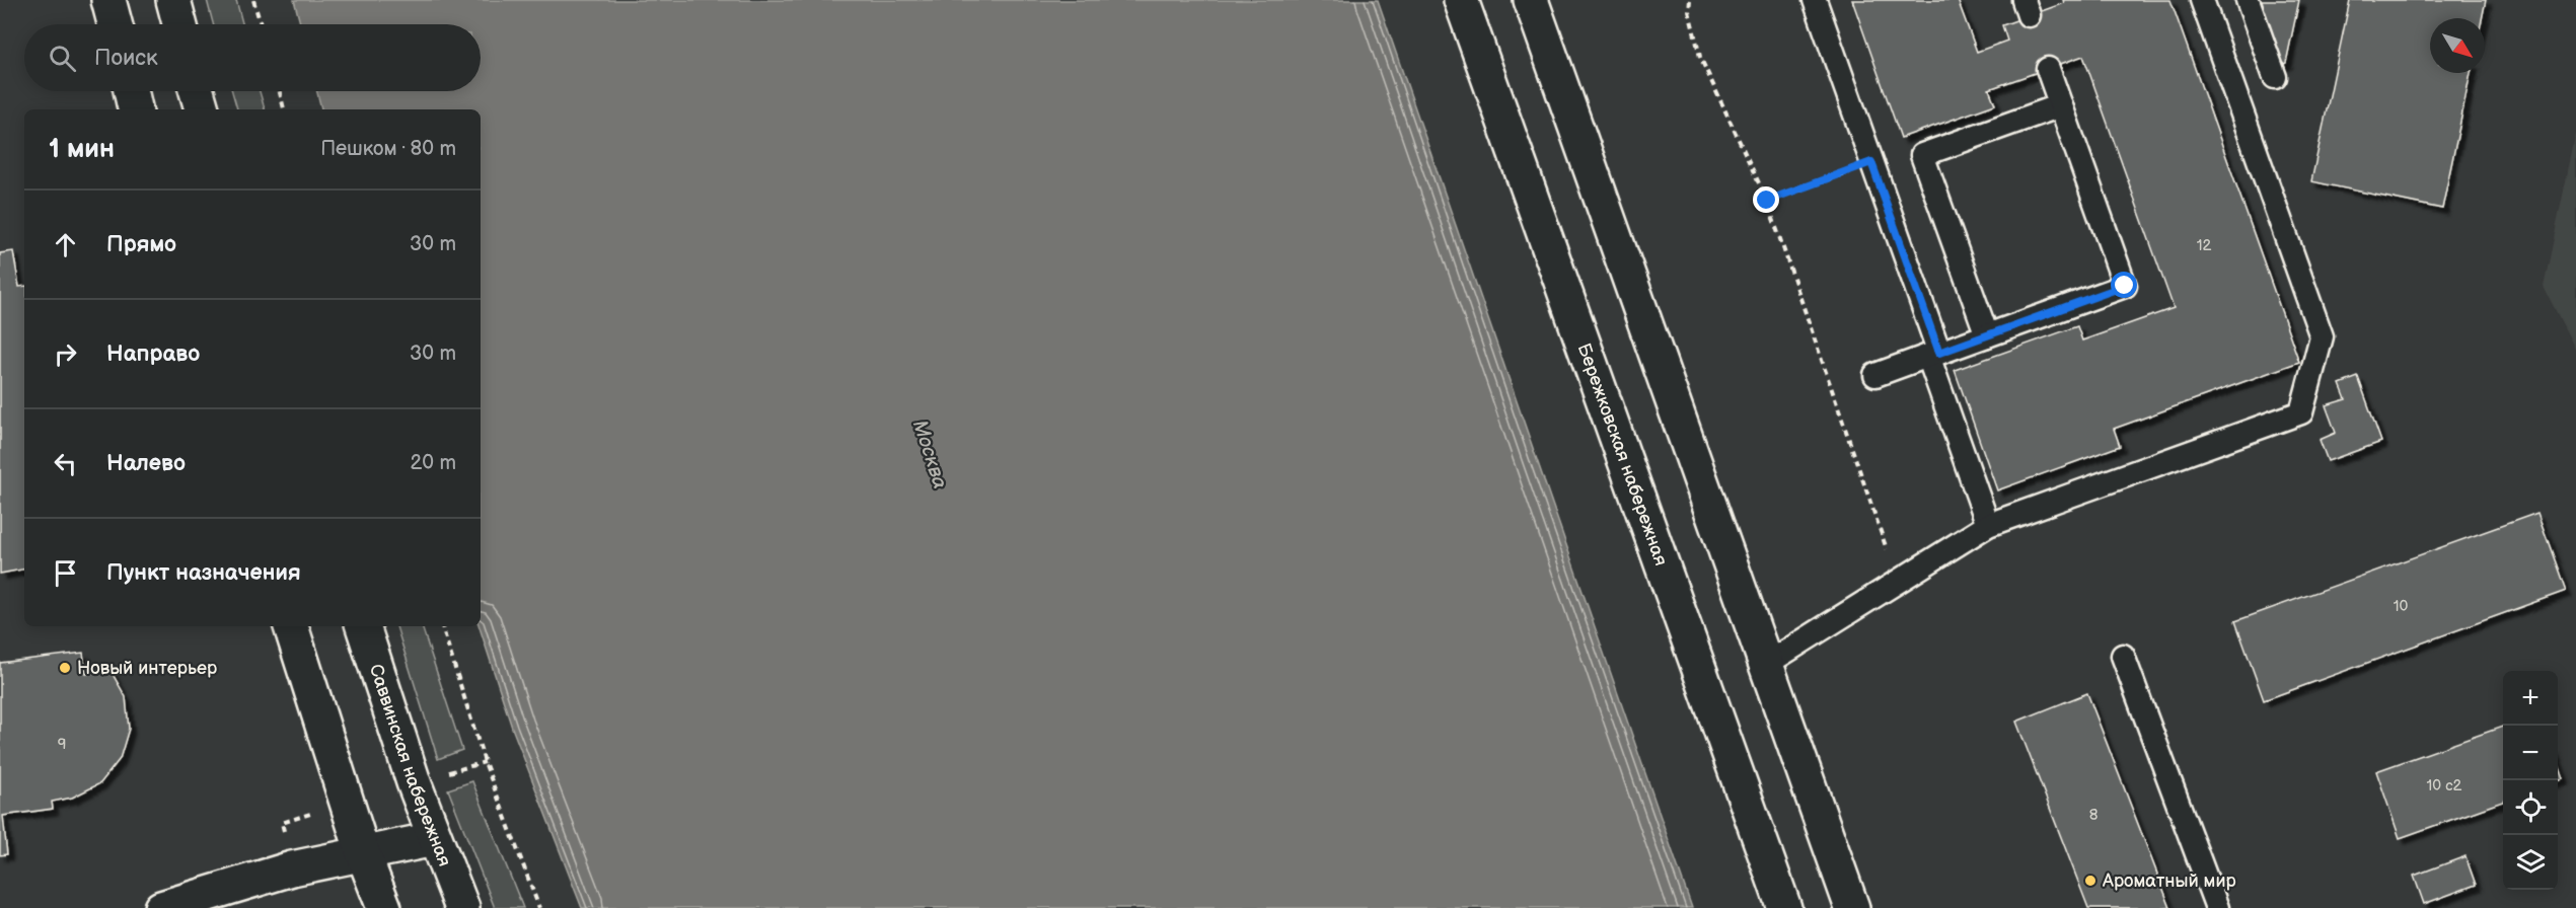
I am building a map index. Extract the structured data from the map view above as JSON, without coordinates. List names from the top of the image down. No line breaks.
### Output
{"streets":{"main road":["Бережковская набережная","Саввинская набережная"]},"water":["Москва"],"places":["Новый интерьер","Ароматный мир"],"house_numbers":["12","10","9","10 с2","8"],"north":"bottom right","page":{"search":"Поиск","heading":["1 мин","Пешком · 80 m"],"list":[["Прямо","30 m"],["Направо","30 m"],["Налево","20 m"],"Пункт назначения"],"map_buttons":["+","−"]}}
